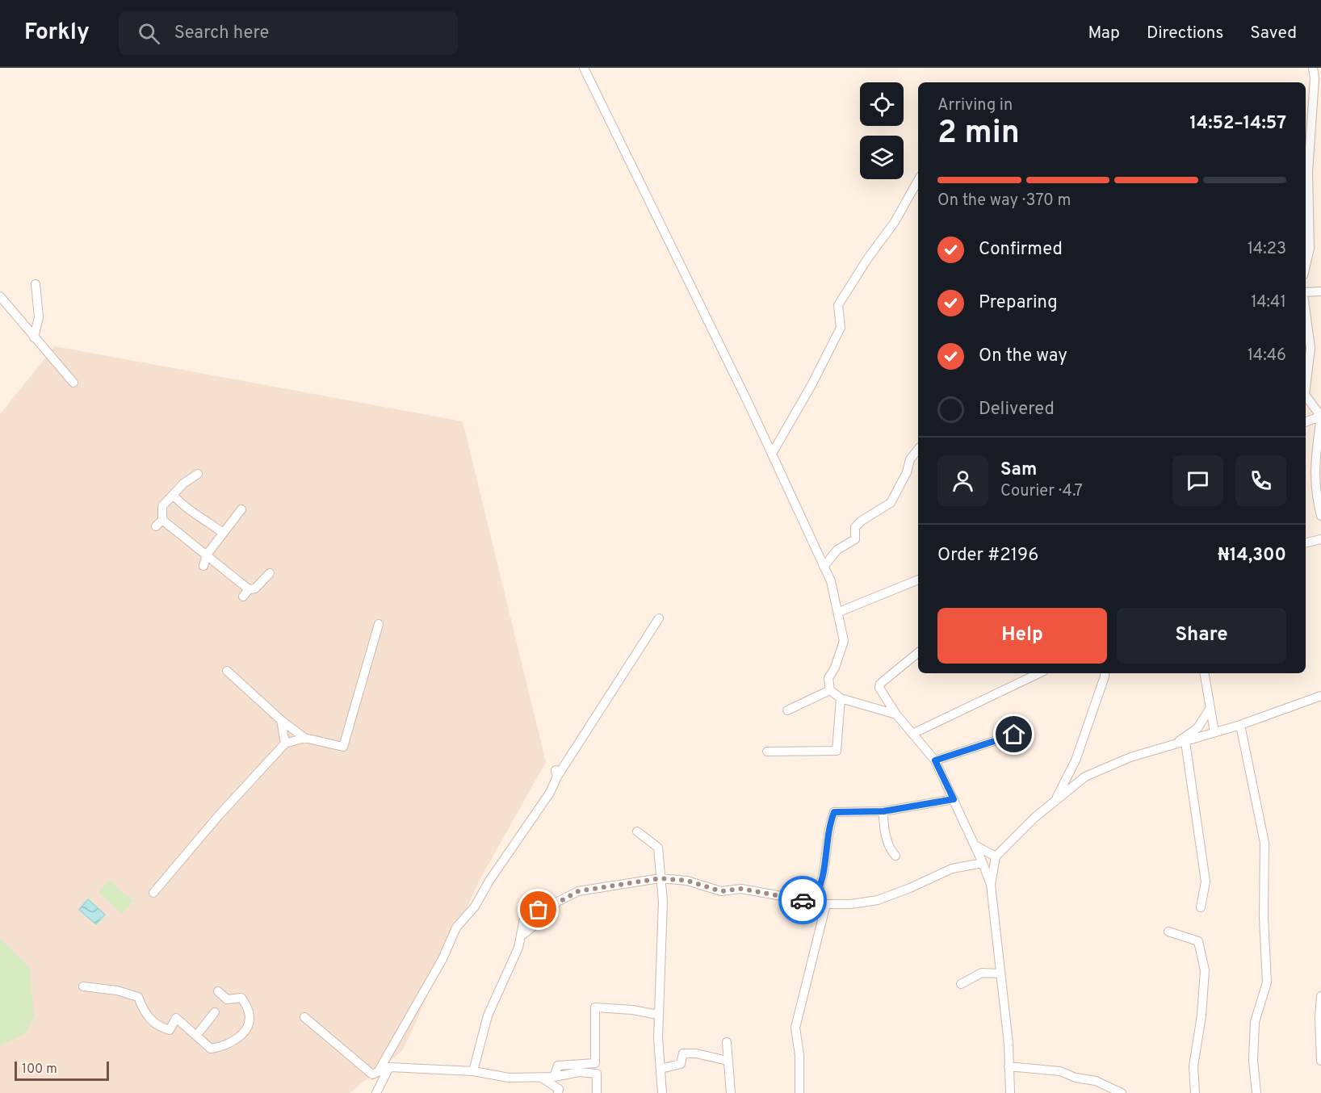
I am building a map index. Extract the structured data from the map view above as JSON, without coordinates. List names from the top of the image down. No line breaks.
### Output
{"scale_bar":"100 m","page":{"header":"Forkly","search":"Search here","nav":["Map","Directions","Saved"],"heading":["2 min","Arriving in","14:52–14:57"],"panel":["Sam","Courier · 4.7","Order #2196","₦14,300"],"bar":"On the way · 370 m","list":[["Confirmed","14:23"],["Preparing","14:41"],["On the way","14:46"],"Delivered"],"buttons":["Help","Share"],"scale":"100 m"}}
